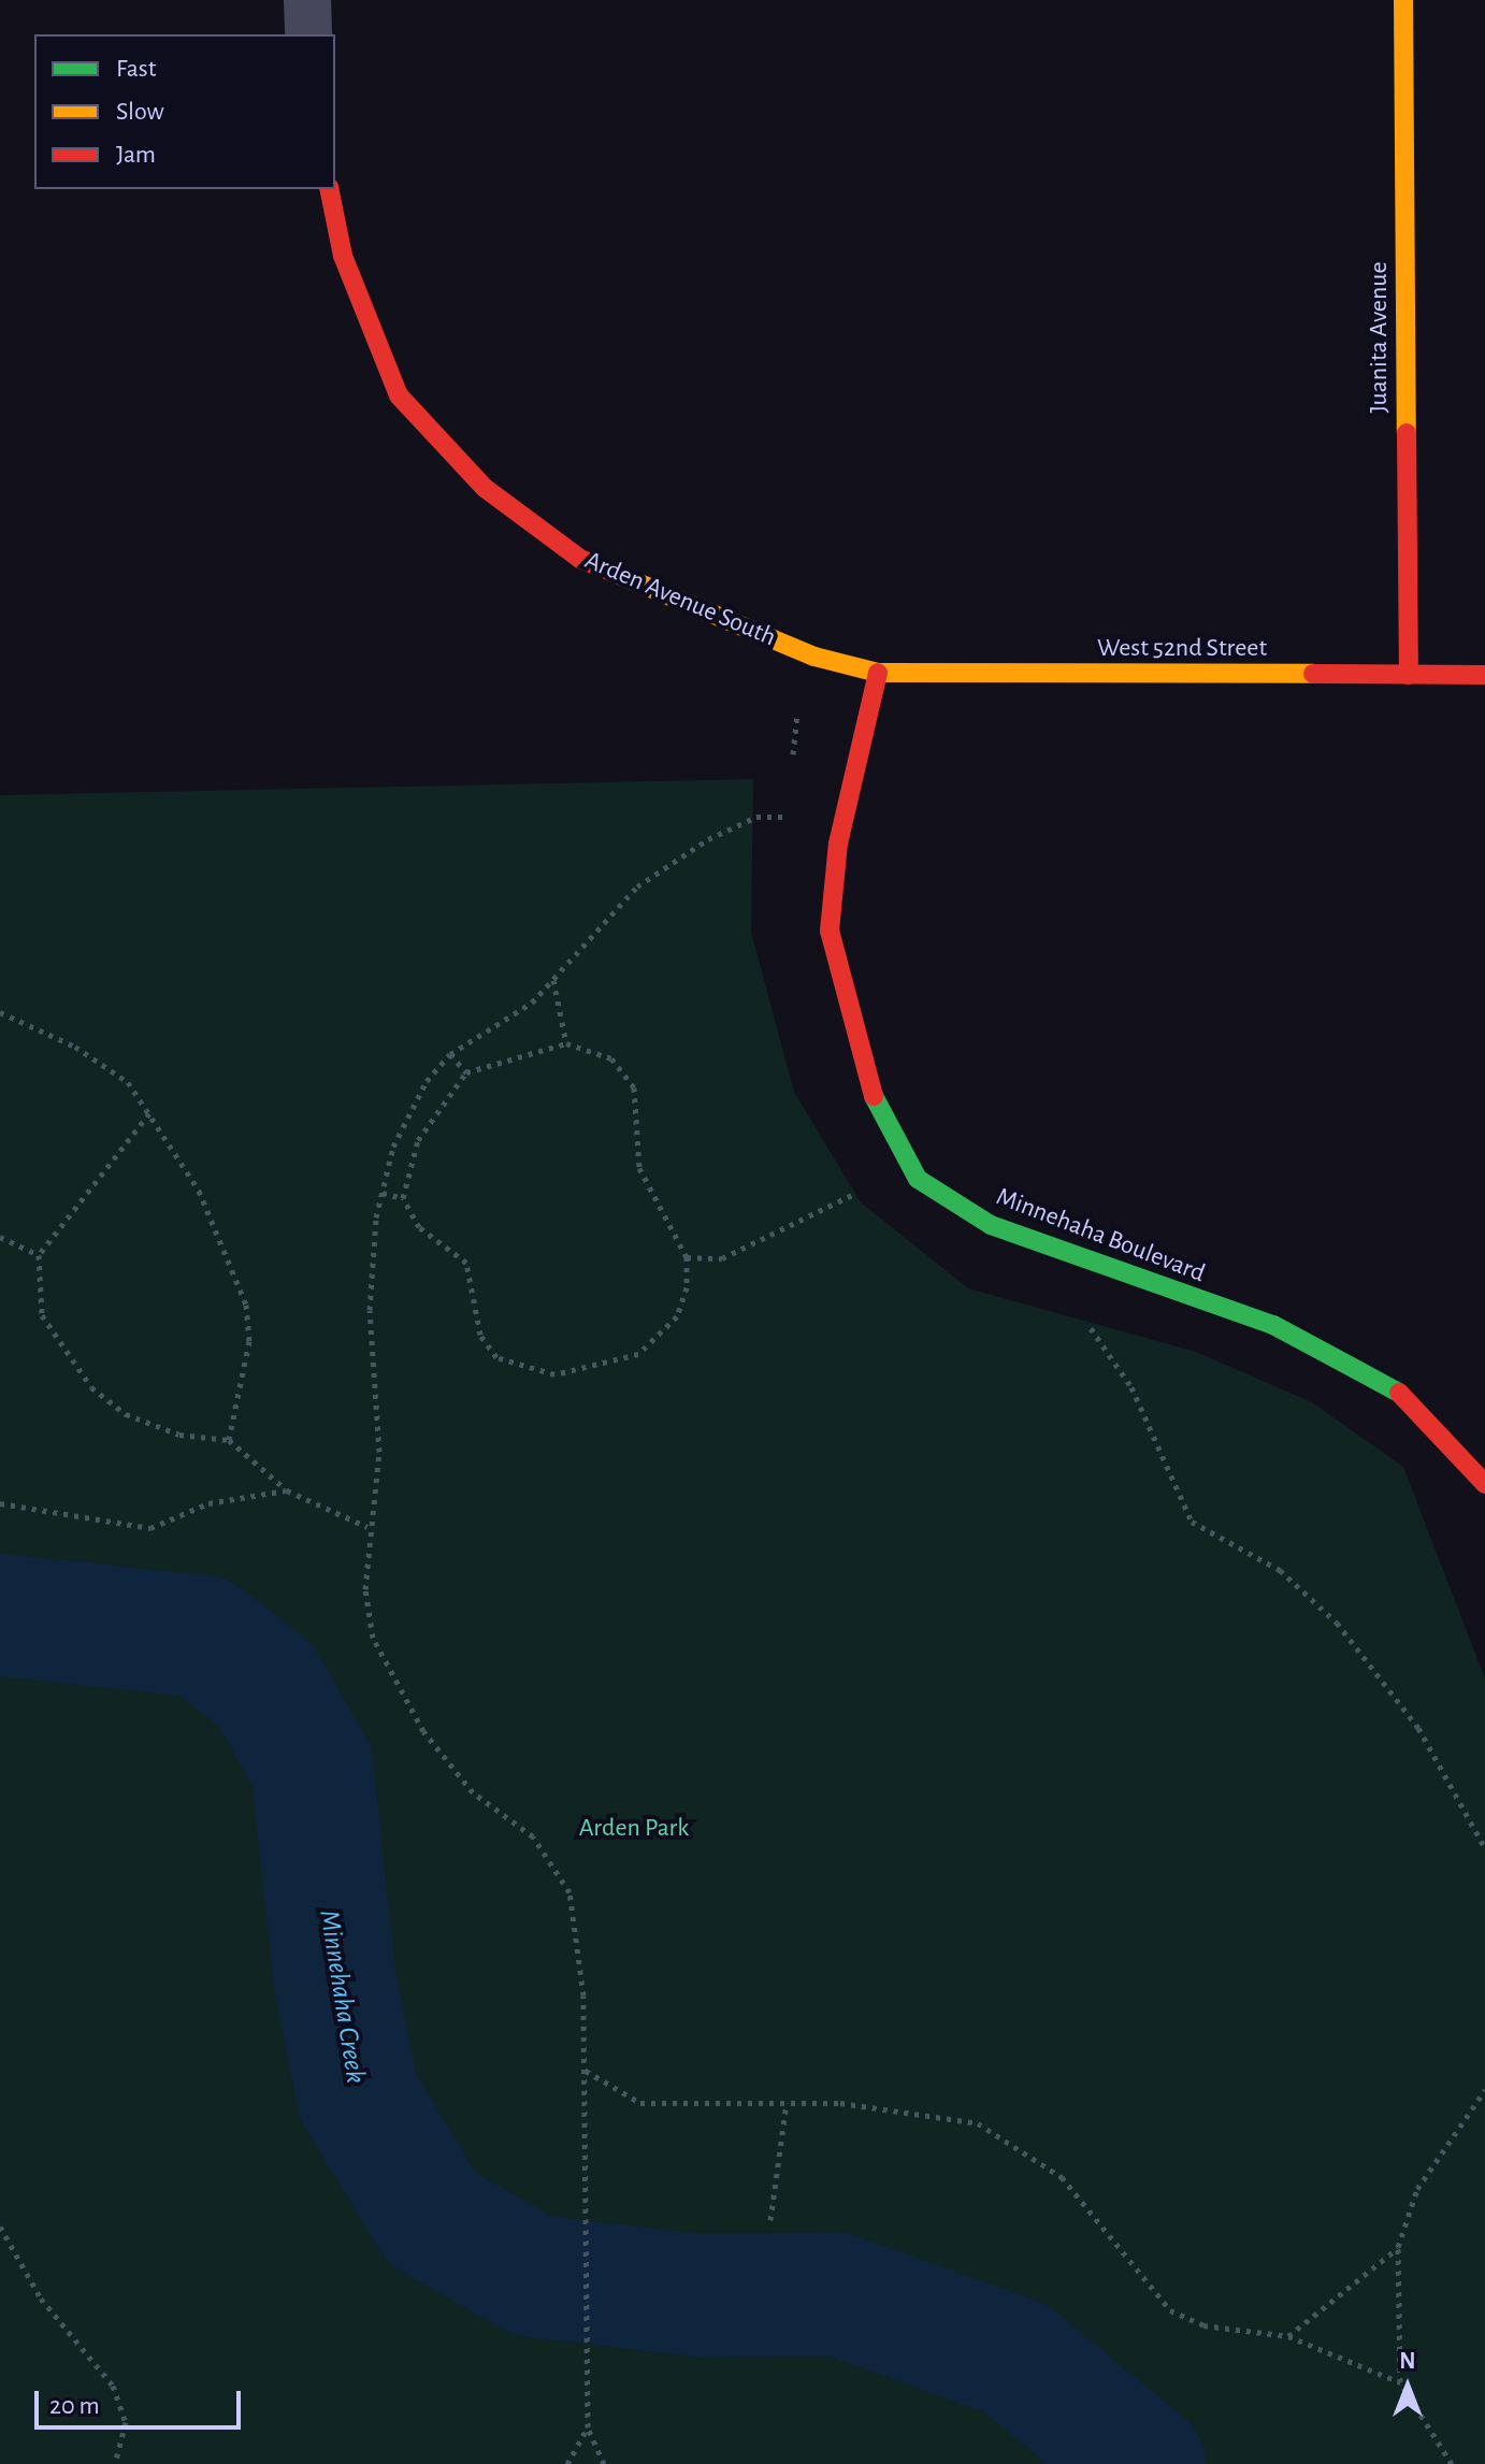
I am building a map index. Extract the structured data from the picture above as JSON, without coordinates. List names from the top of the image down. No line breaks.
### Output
{"streets":{"street":["Juanita Avenue","Arden Avenue South","West 52nd Street","Minnehaha Boulevard"]},"crossings":[["Juanita Avenue","West 52nd Street"],["Arden Avenue South","West 52nd Street"],["Arden Avenue South","Minnehaha Boulevard"],["West 52nd Street","Minnehaha Boulevard"]],"water":["Minnehaha Creek"],"parks":["Arden Park"],"legend":["Fast","Slow","Jam"],"scale_bar":"20 m","north":"top"}
